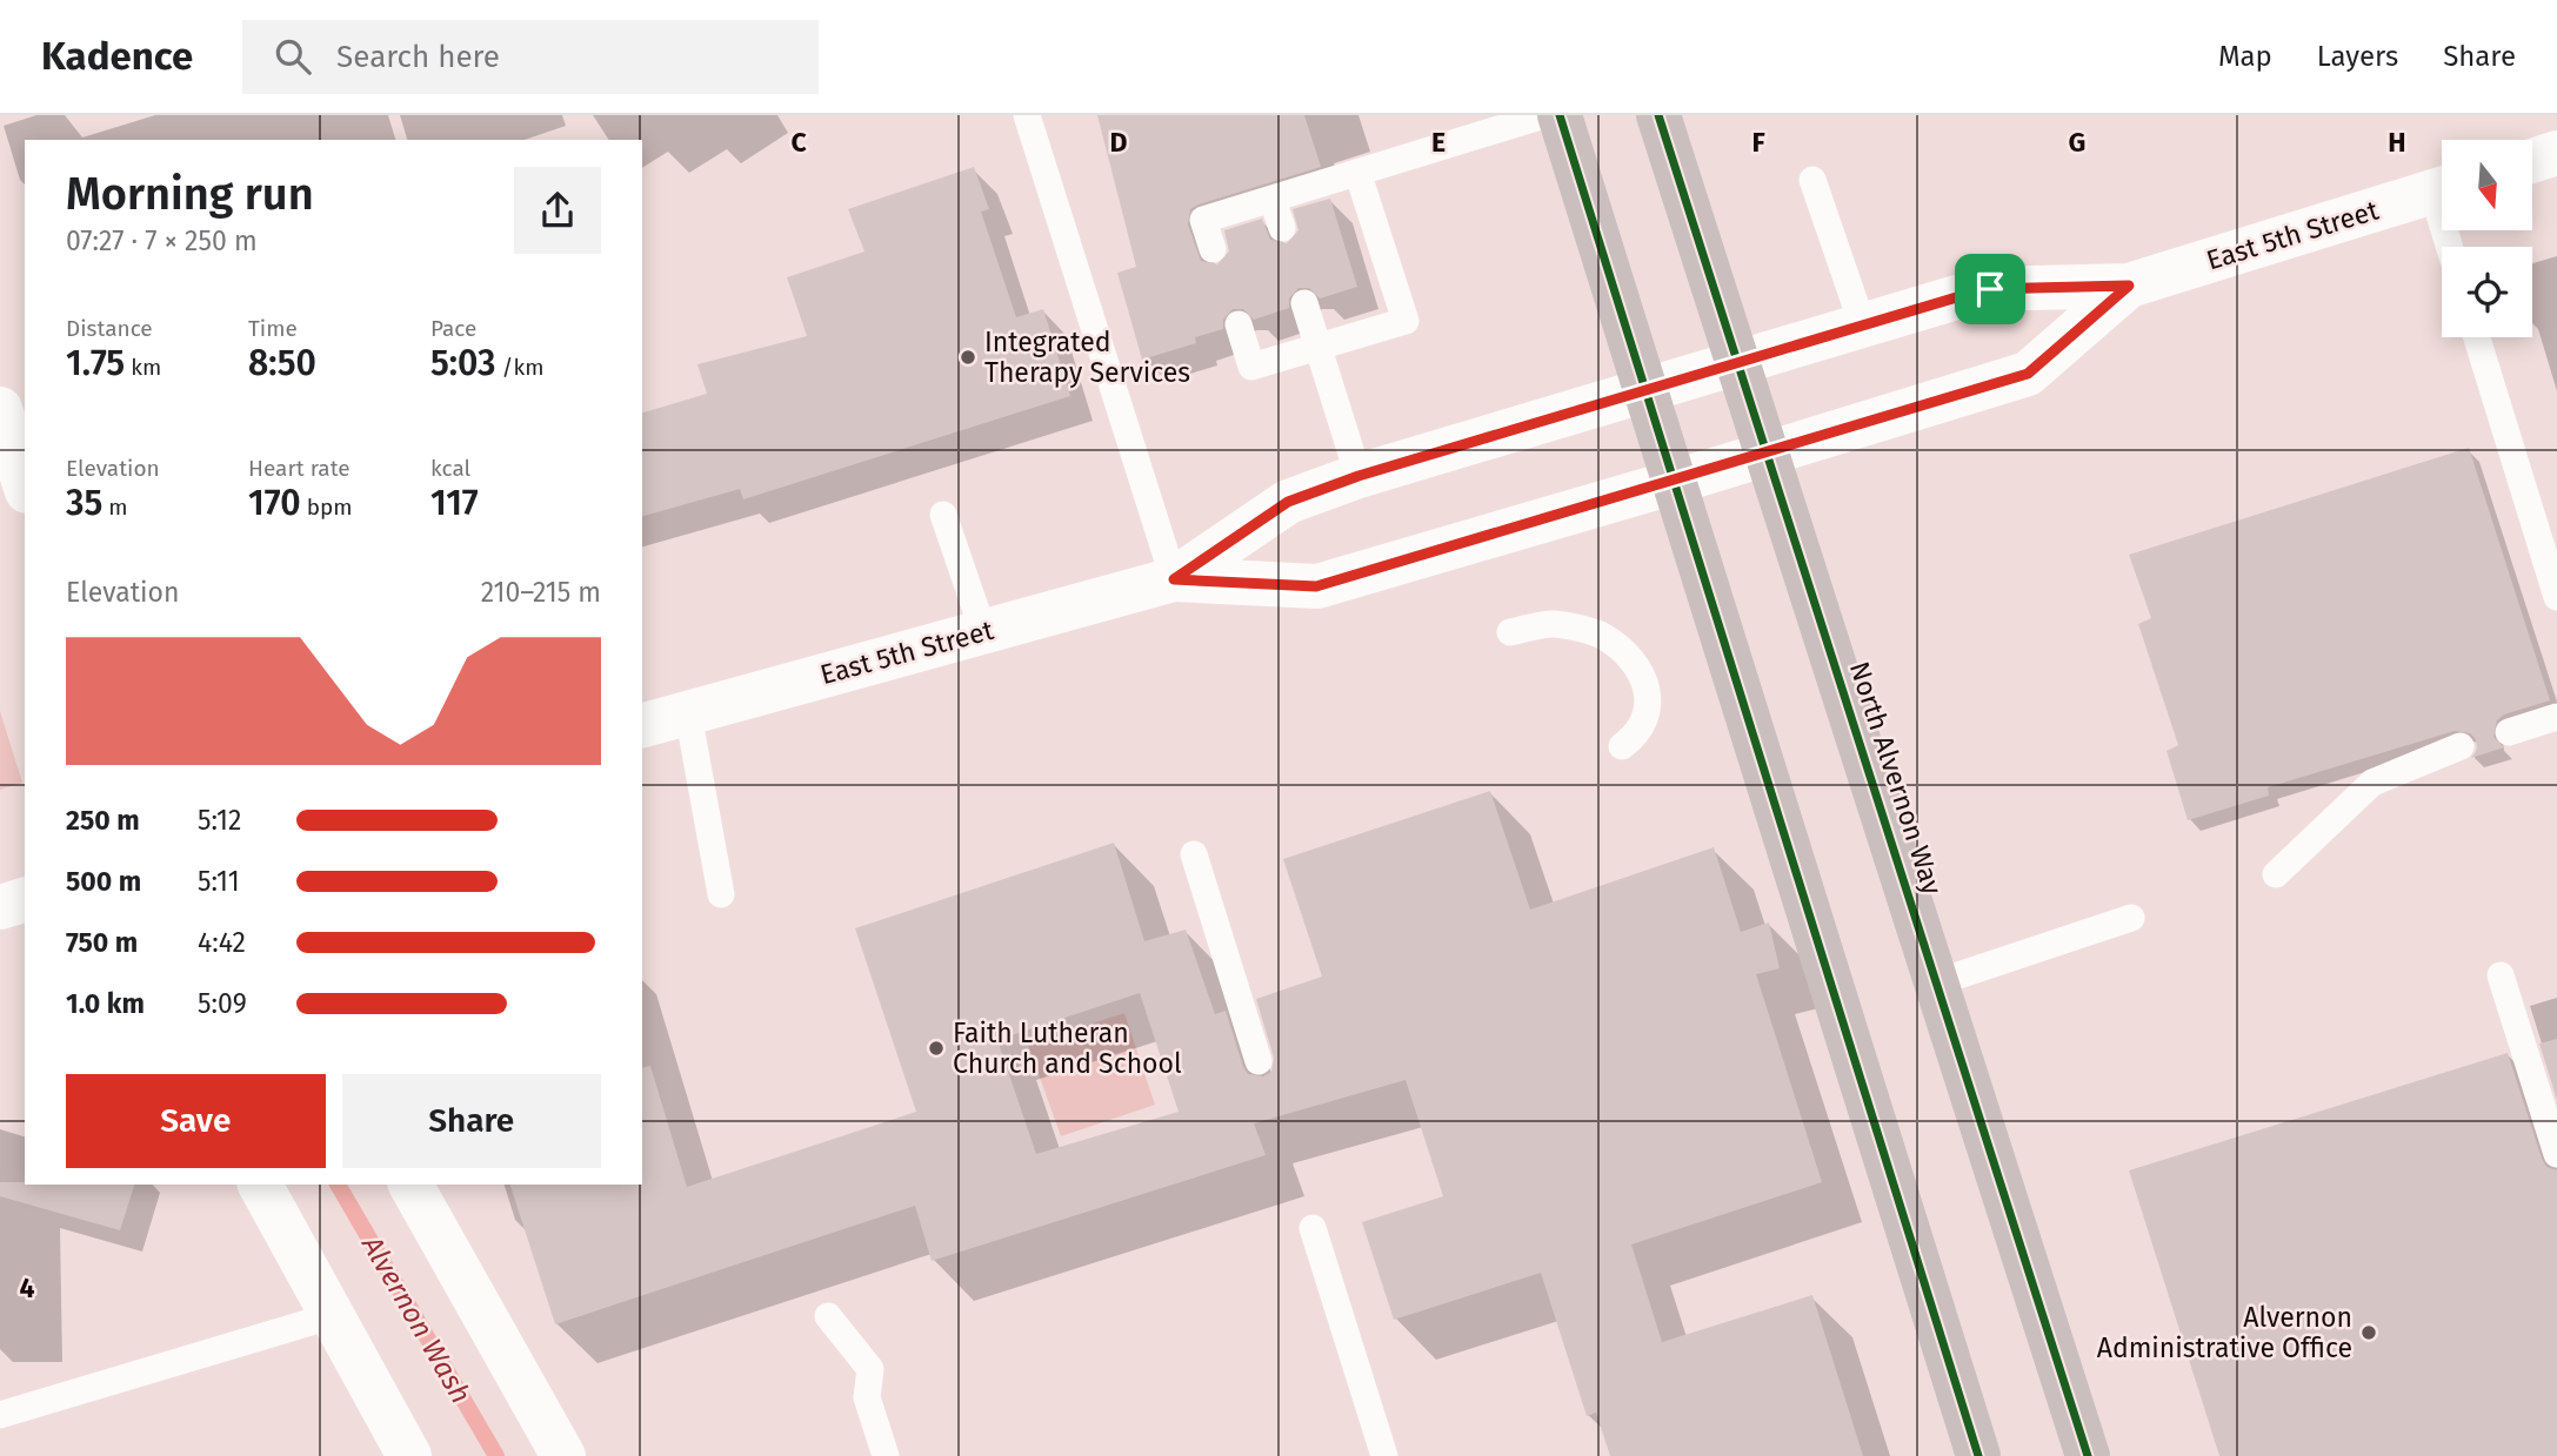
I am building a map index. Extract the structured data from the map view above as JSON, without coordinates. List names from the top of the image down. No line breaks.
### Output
{"streets":{"main road":["North Alvernon Way"],"street":["East 5th Street"]},"crossings":[["East 5th Street","North Alvernon Way"]],"water":["Alvernon Wash"],"places":["Integrated Therapy Services","Faith Lutheran Church and School","Alvernon Administrative Office"],"north":"bottom","page":{"header":"Kadence","search":"Search here","nav":["Map","Layers","Share"],"heading":["Morning run","07:27 · 7 × 250 m"],"stats":[["Distance","1.75 km"],["Time","8:50"],["Pace","5:03 /km"],["Elevation","35 m"],["Heart rate","170 bpm"],["kcal","117"]],"chart":["Elevation","210–215 m"],"list":[{"name":"250 m","note":"5:12"},{"name":"500 m","note":"5:11"},{"name":"750 m","note":"4:42"},{"name":"1.0 km","note":"5:09"}],"buttons":["Save","Share"]},"grid":{"columns":["C","D","E","F","G","H"],"rows":["4"]}}
